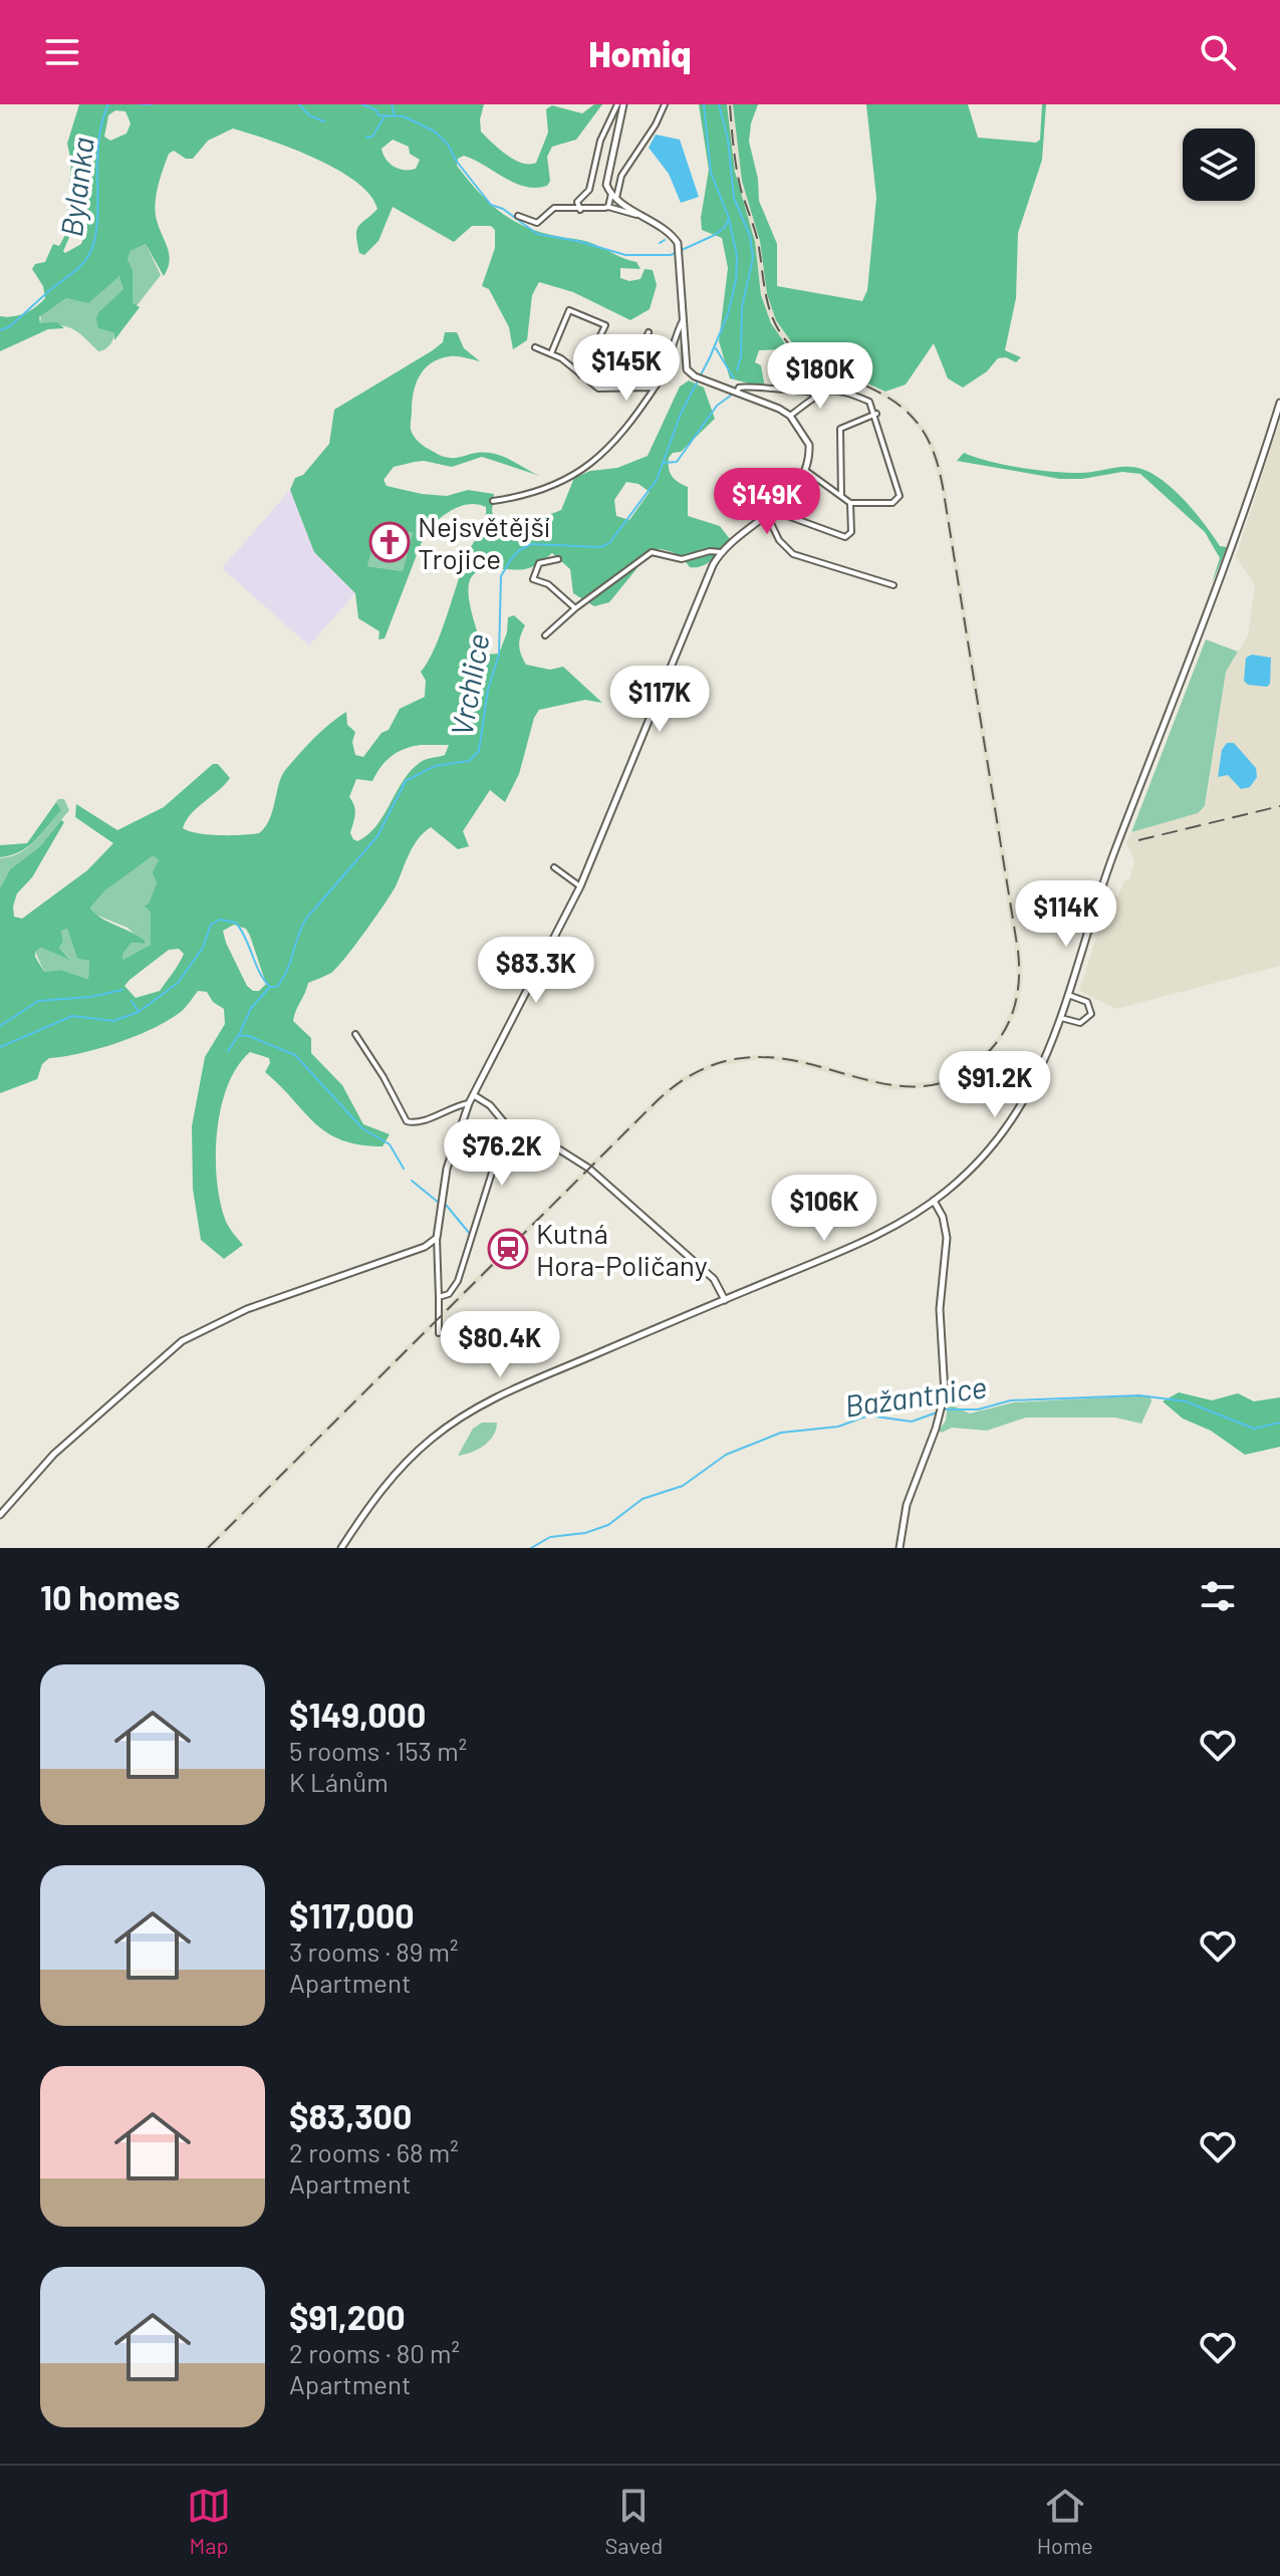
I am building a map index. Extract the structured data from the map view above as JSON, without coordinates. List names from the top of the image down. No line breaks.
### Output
{"water":["Bylanka","Vrchlice","Bažantnice"],"places":{"church":["Nejsvětější Trojice"],"station":["Kutná Hora-Poličany"]},"page":{"header":"Homiq","price":["$145K","$180K","$149K","$117K","$114K","$83.3K","$91.2K","$76.2K","$106K","$80.4K"],"heading":"10 homes","list":[{"name":"$149,000","note":"5 rooms · 153 m² · K Lánům"},{"name":"$117,000","note":"3 rooms · 89 m² · Apartment"},{"name":"$83,300","note":"2 rooms · 68 m² · Apartment"},{"name":"$91,200","note":"2 rooms · 80 m² · Apartment"}],"tabs":["Map","Saved","Home"]}}
